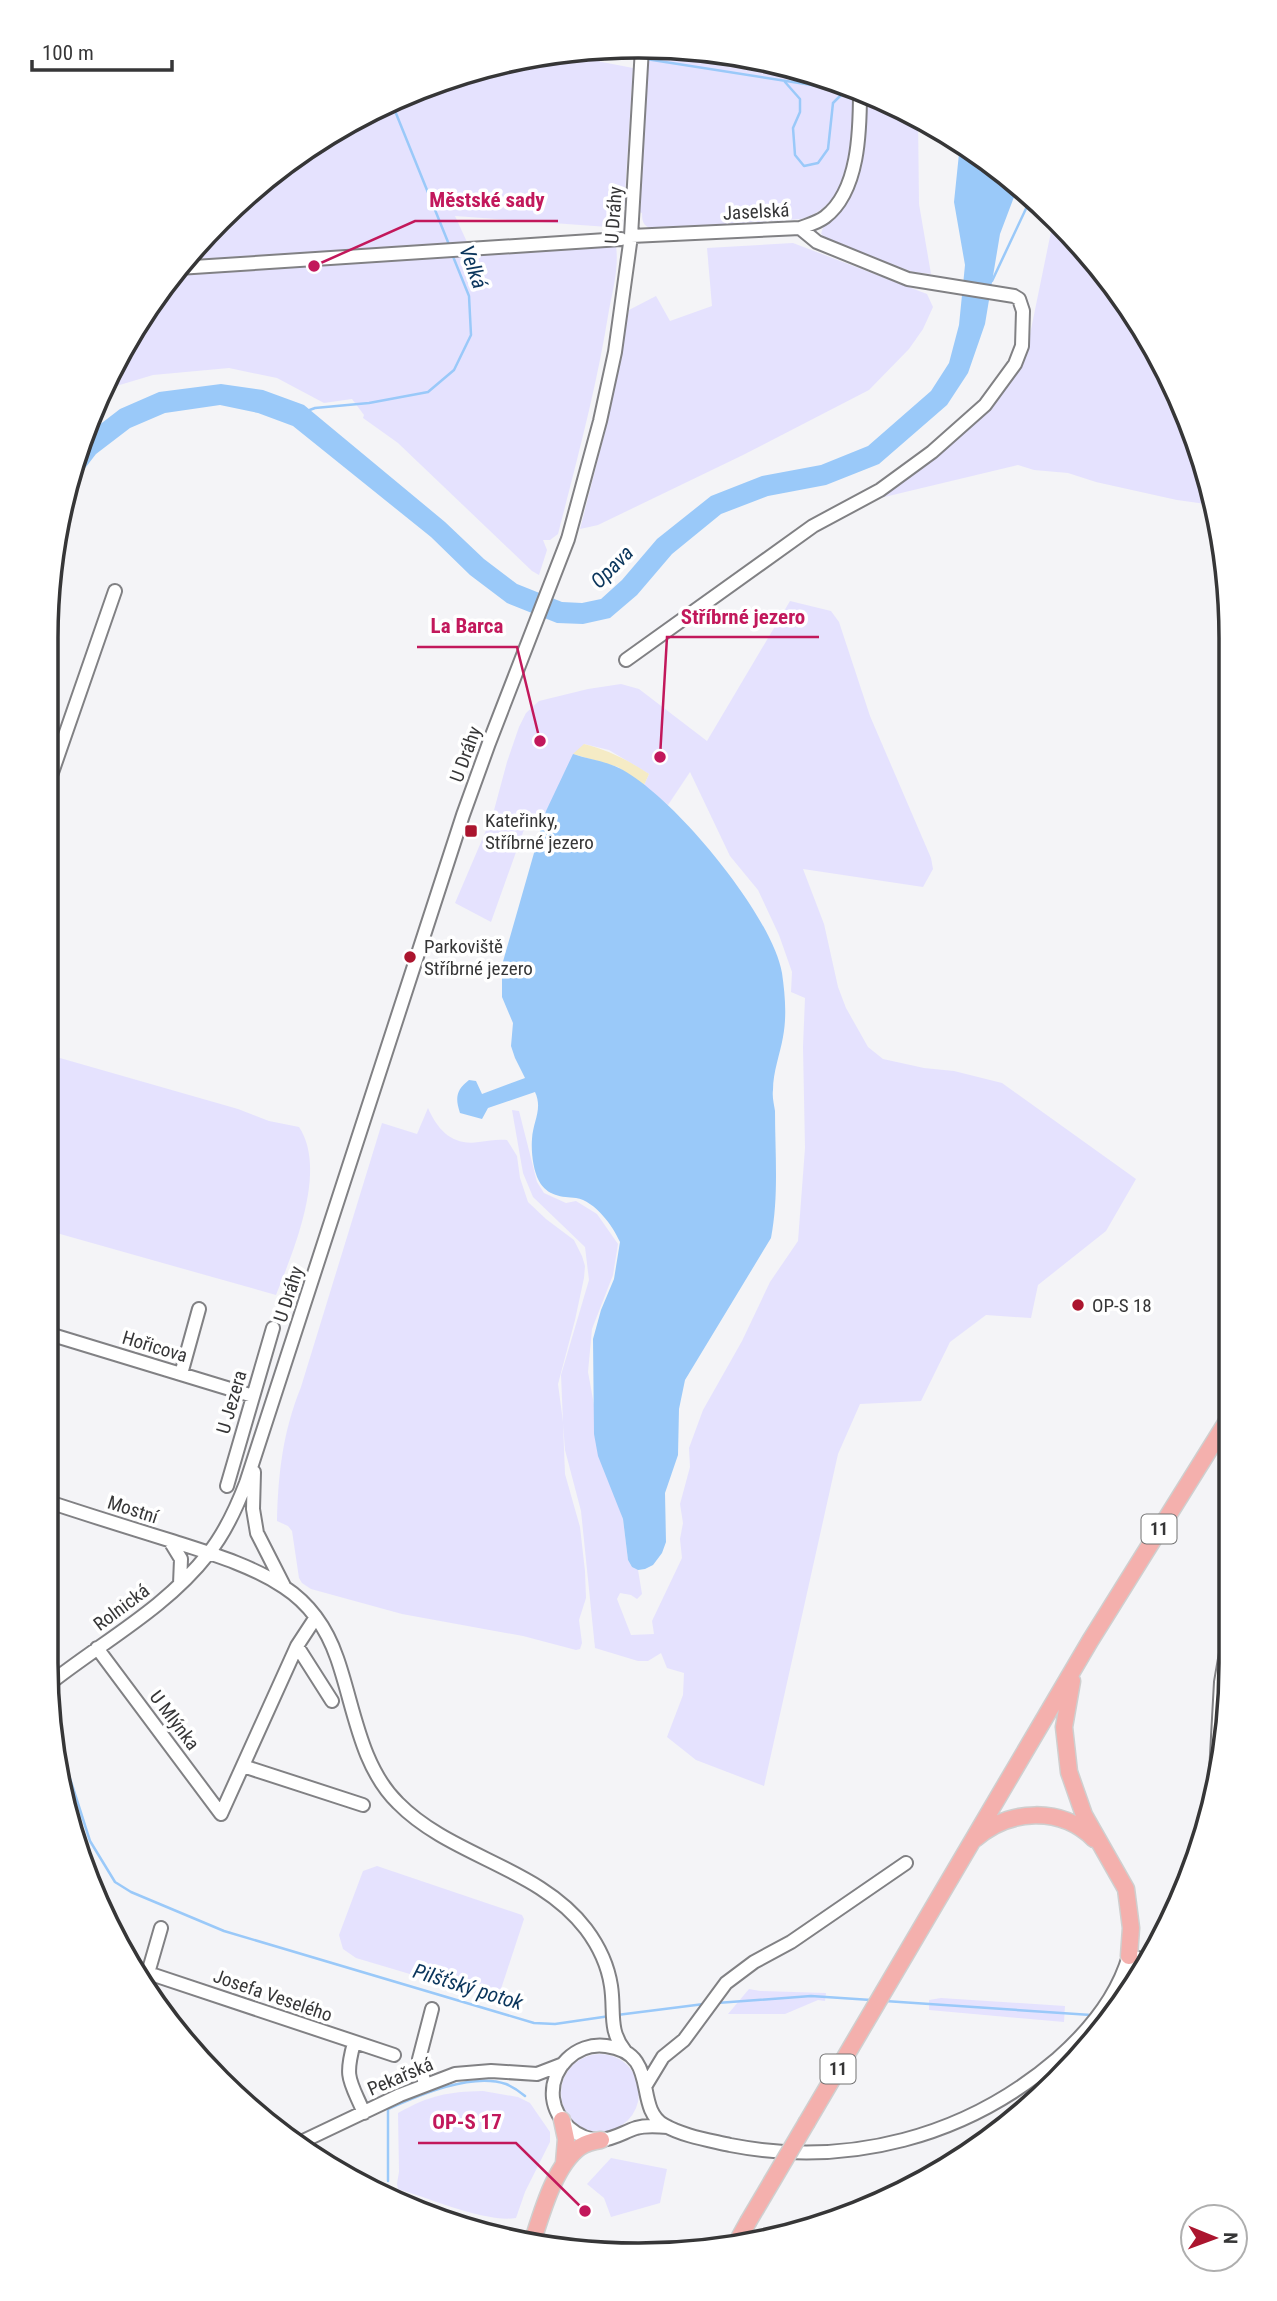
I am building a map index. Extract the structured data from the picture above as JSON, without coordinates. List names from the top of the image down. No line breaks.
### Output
{"streets":{"main road":["11"],"street":["Jaselská","U Dráhy","Hořicova","U Jezera","Mostní","Rolnická","U Mlýnka","Josefa Veselého","Pekařská"]},"crossings":[["Jaselská","U Dráhy"],["U Dráhy","Mostní"],["U Dráhy","Rolnická"],["Hořicova","U Jezera"],["Mostní","Rolnická"],["Rolnická","U Mlýnka"]],"water":["Velká","Opava","Pilšťský potok"],"places":{"other":["Městské sady","La Barca","Stříbrné jezero","Parkoviště Stříbrné jezero","OP-S 18","OP-S 17"],"transit":["Kateřinky, Stříbrné jezero"]},"scale_bar":"100 m","north":"right"}
